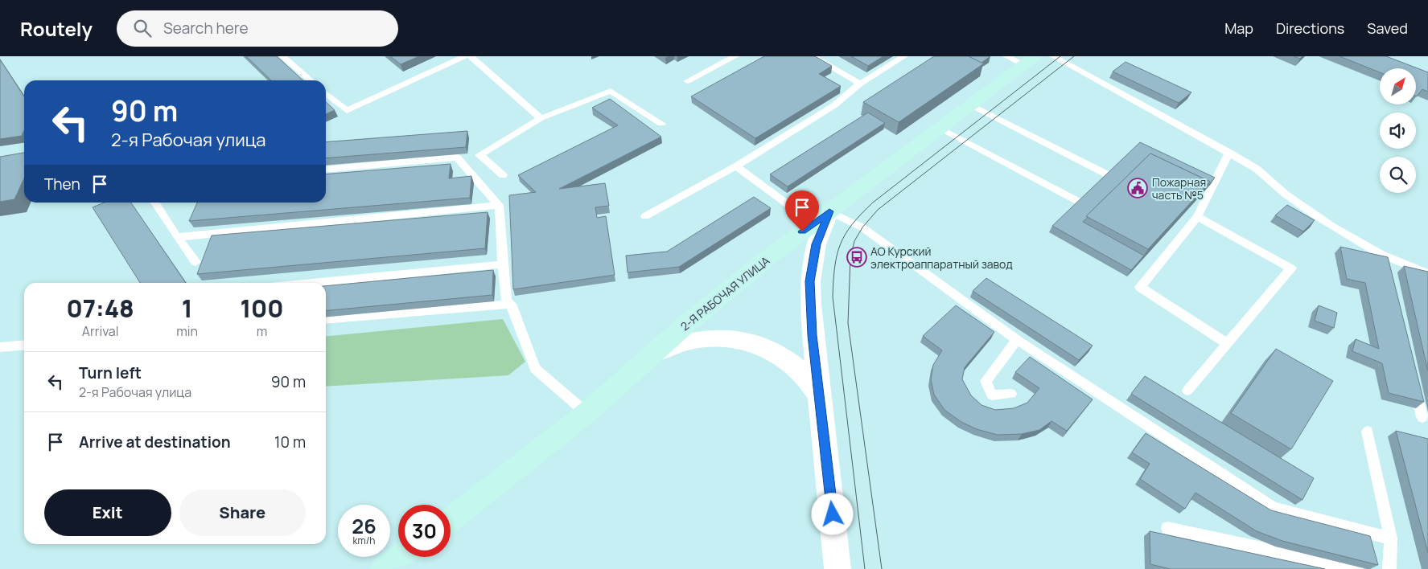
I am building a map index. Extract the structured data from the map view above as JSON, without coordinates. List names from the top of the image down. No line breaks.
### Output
{"streets":{"main road":["2-Я РАБОЧАЯ УЛИЦА"]},"places":{"public building":["Пожарная часть №5"],"bus stop":["АО Курский электроаппаратный завод"]},"north":"top right","page":{"header":"Routely","search":"Search here","nav":["Map","Directions","Saved"],"turn":["90 m","2-я Рабочая улица"],"then":"Then","eta":["07:48","Arrival","1","min","100","m"],"list":[{"name":"Turn left","note":"2-я Рабочая улица","value":"90 m"},{"name":"Arrive at destination","value":"10 m"}],"buttons":["Exit","Share"],"speed":"26 km/h","limit":"30"}}
